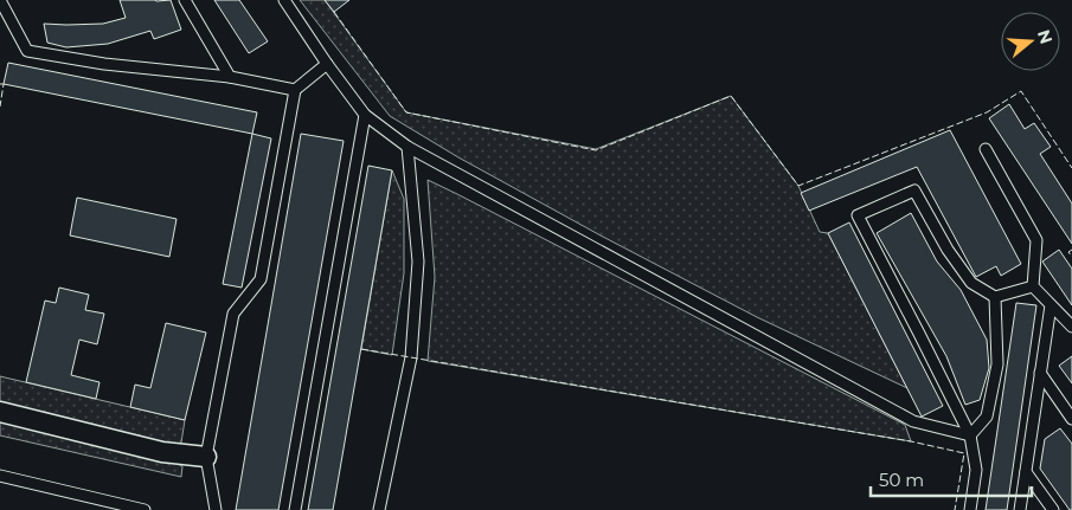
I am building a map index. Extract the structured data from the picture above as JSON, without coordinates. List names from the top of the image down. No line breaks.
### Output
{"scale_bar":"50 m","north":"right"}
